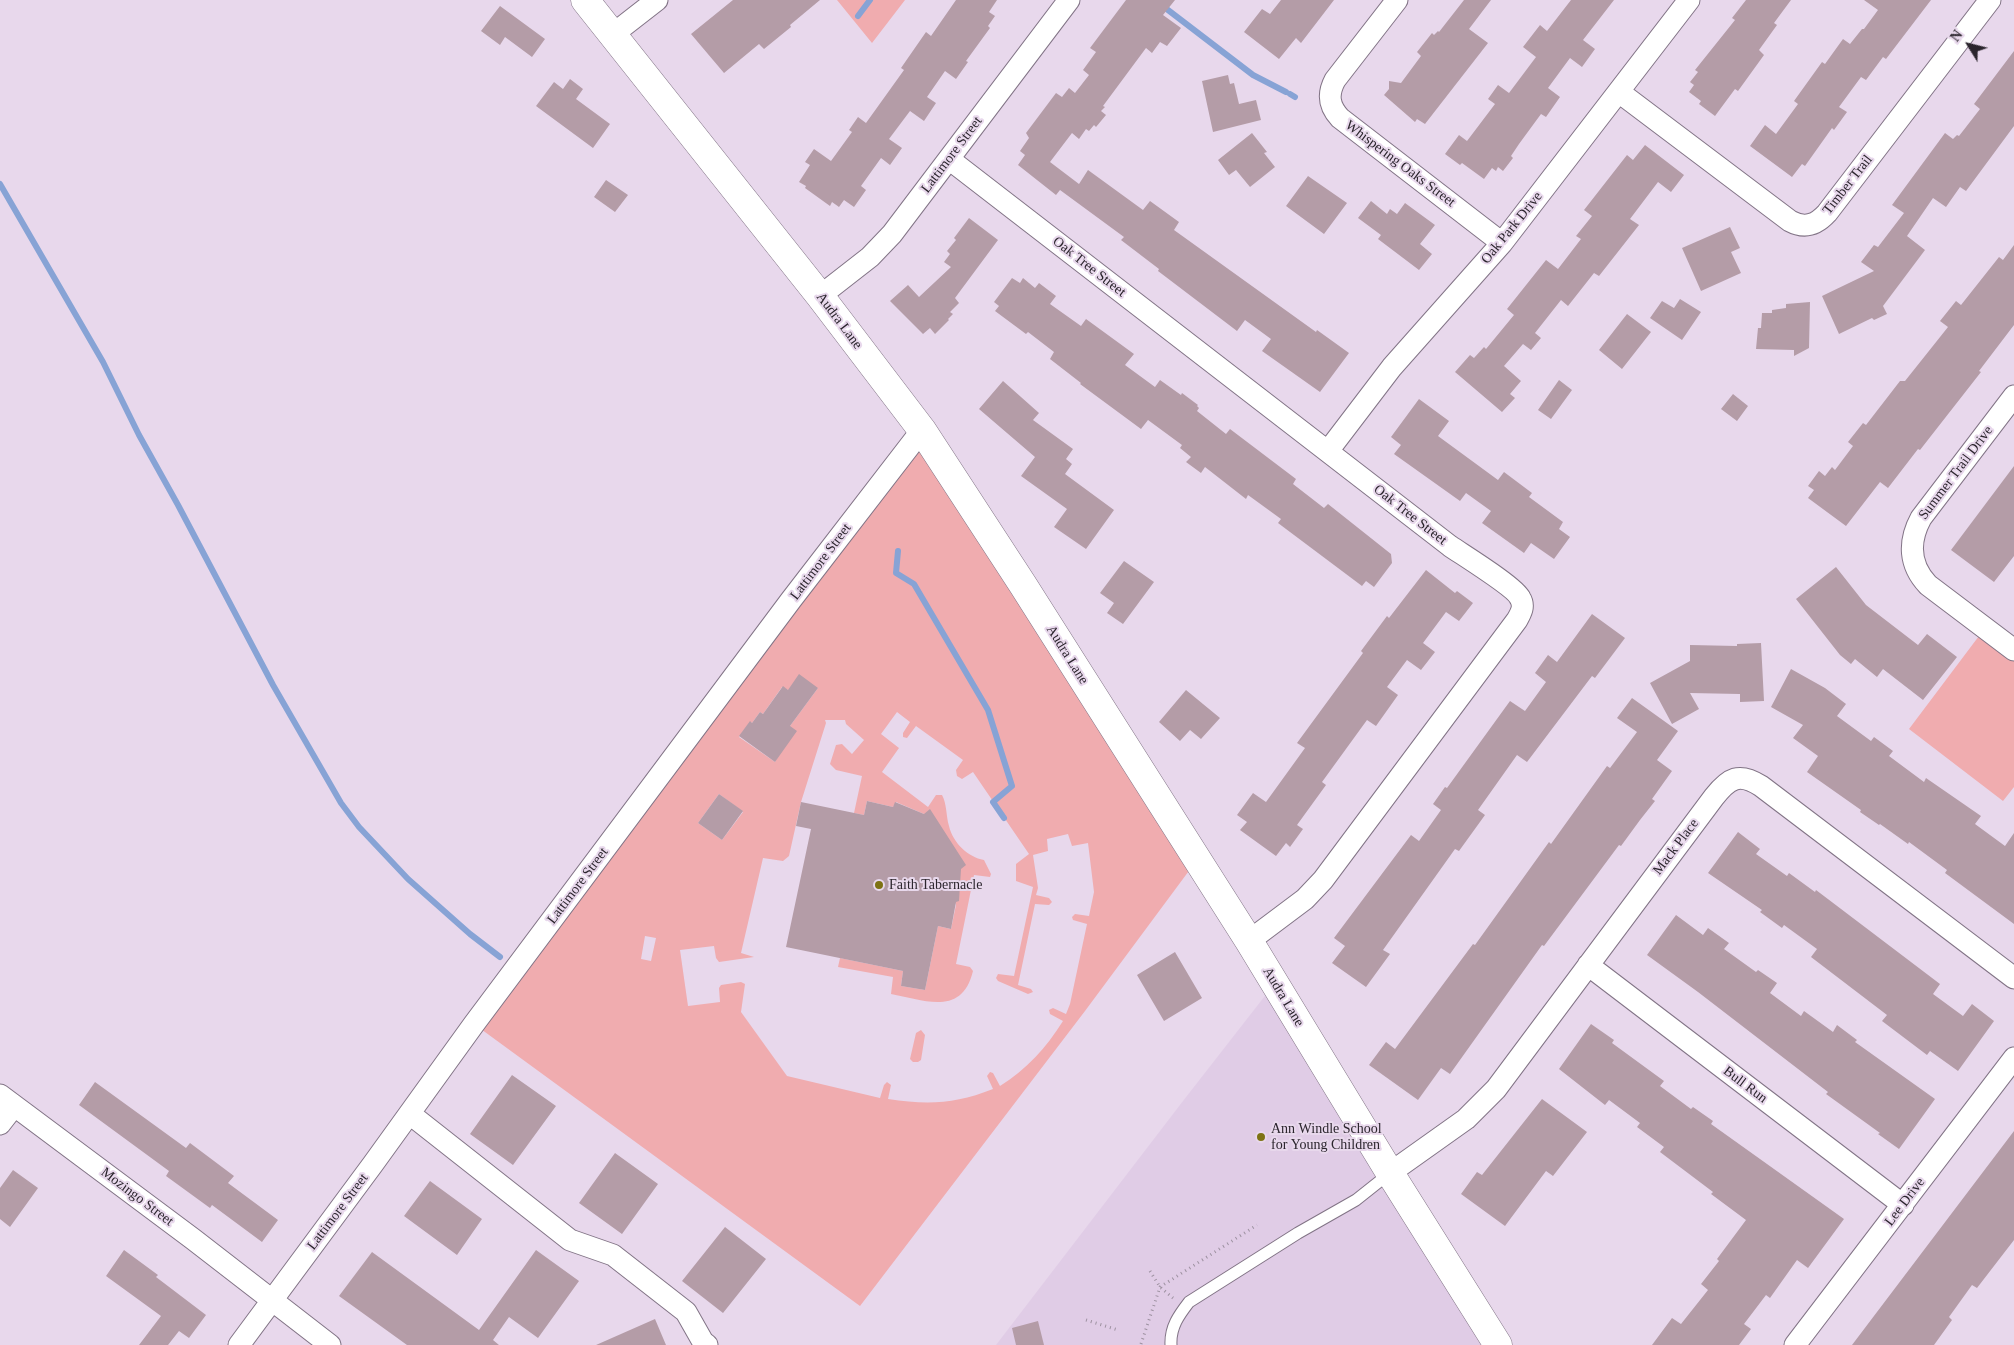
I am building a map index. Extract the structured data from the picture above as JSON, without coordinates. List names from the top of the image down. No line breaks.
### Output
{"streets":{"street":["Lattimore Street","Whispering Oaks Street","Timber Trail","Oak Park Drive","Oak Tree Street","Audra Lane","Summer Trail Drive","Mack Place","Bull Run","Mozingo Street","Lee Drive"]},"crossings":[["Lattimore Street","Oak Tree Street"],["Lattimore Street","Audra Lane"],["Lattimore Street","Mozingo Street"],["Whispering Oaks Street","Oak Park Drive"],["Timber Trail","Oak Park Drive"],["Oak Park Drive","Oak Tree Street"],["Oak Tree Street","Audra Lane"],["Audra Lane","Mack Place"],["Mack Place","Bull Run"],["Bull Run","Lee Drive"]],"places":["Faith Tabernacle","Ann Windle School for Young Children"],"north":"top left"}
